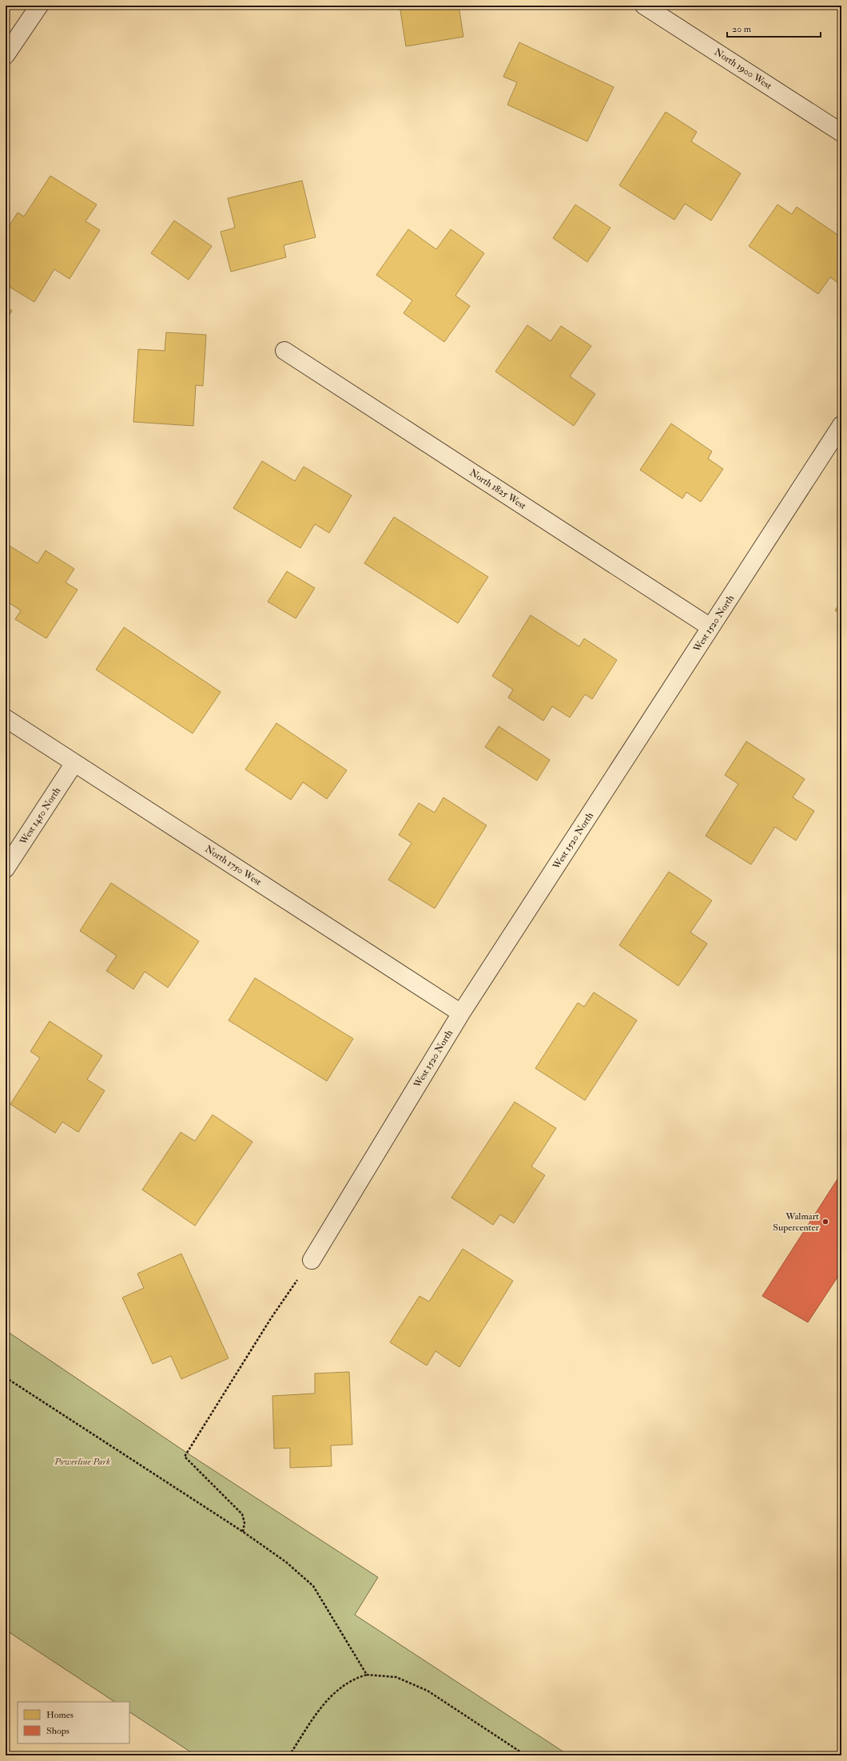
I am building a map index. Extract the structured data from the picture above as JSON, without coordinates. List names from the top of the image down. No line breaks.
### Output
{"streets":{"street":["North 1900 West","North 1825 West","West 1520 North","West 1450 North","North 1750 West"]},"crossings":[["North 1825 West","West 1520 North"],["West 1520 North","North 1750 West"],["West 1450 North","North 1750 West"]],"parks":["Powerline Park"],"places":["Walmart Supercenter"],"legend":["Homes","Shops"],"scale_bar":"20 m"}
